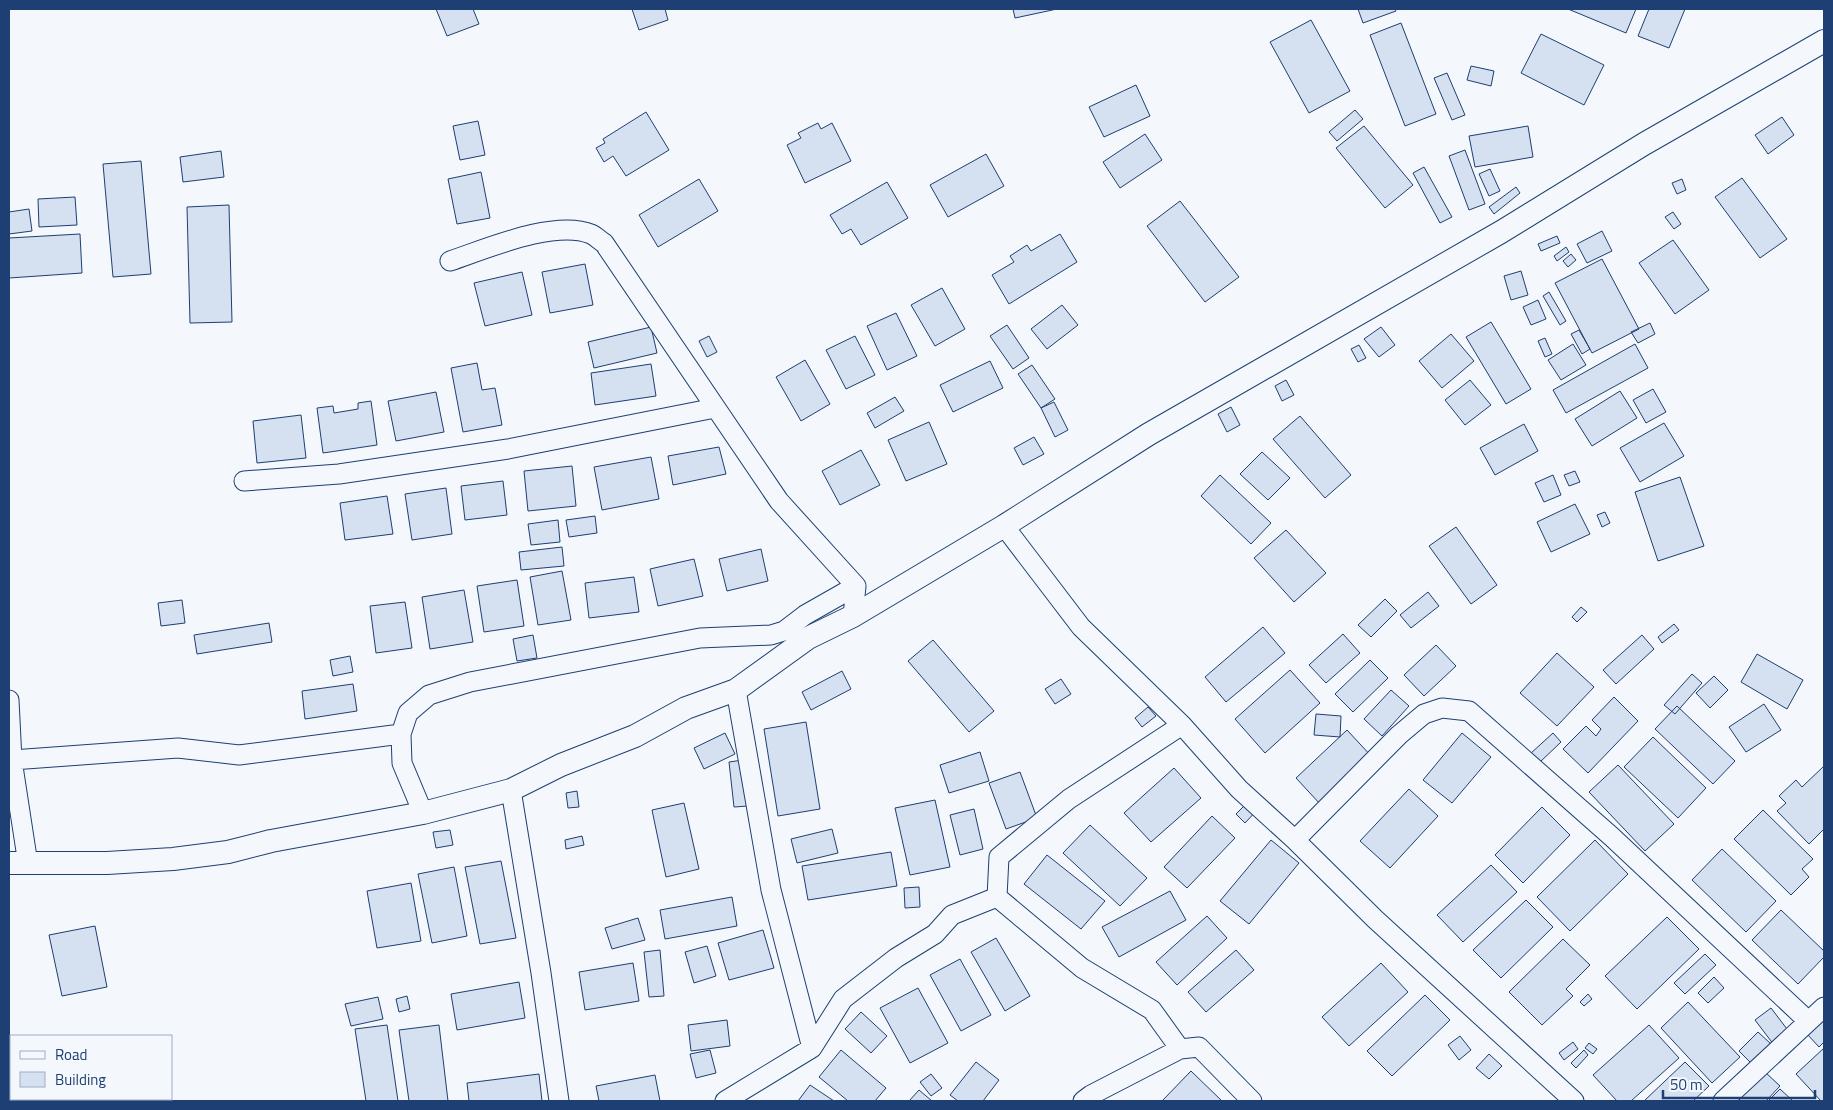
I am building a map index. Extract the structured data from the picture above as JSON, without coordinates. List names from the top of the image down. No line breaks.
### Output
{"legend":["Road","Building"],"scale_bar":"50 m"}
